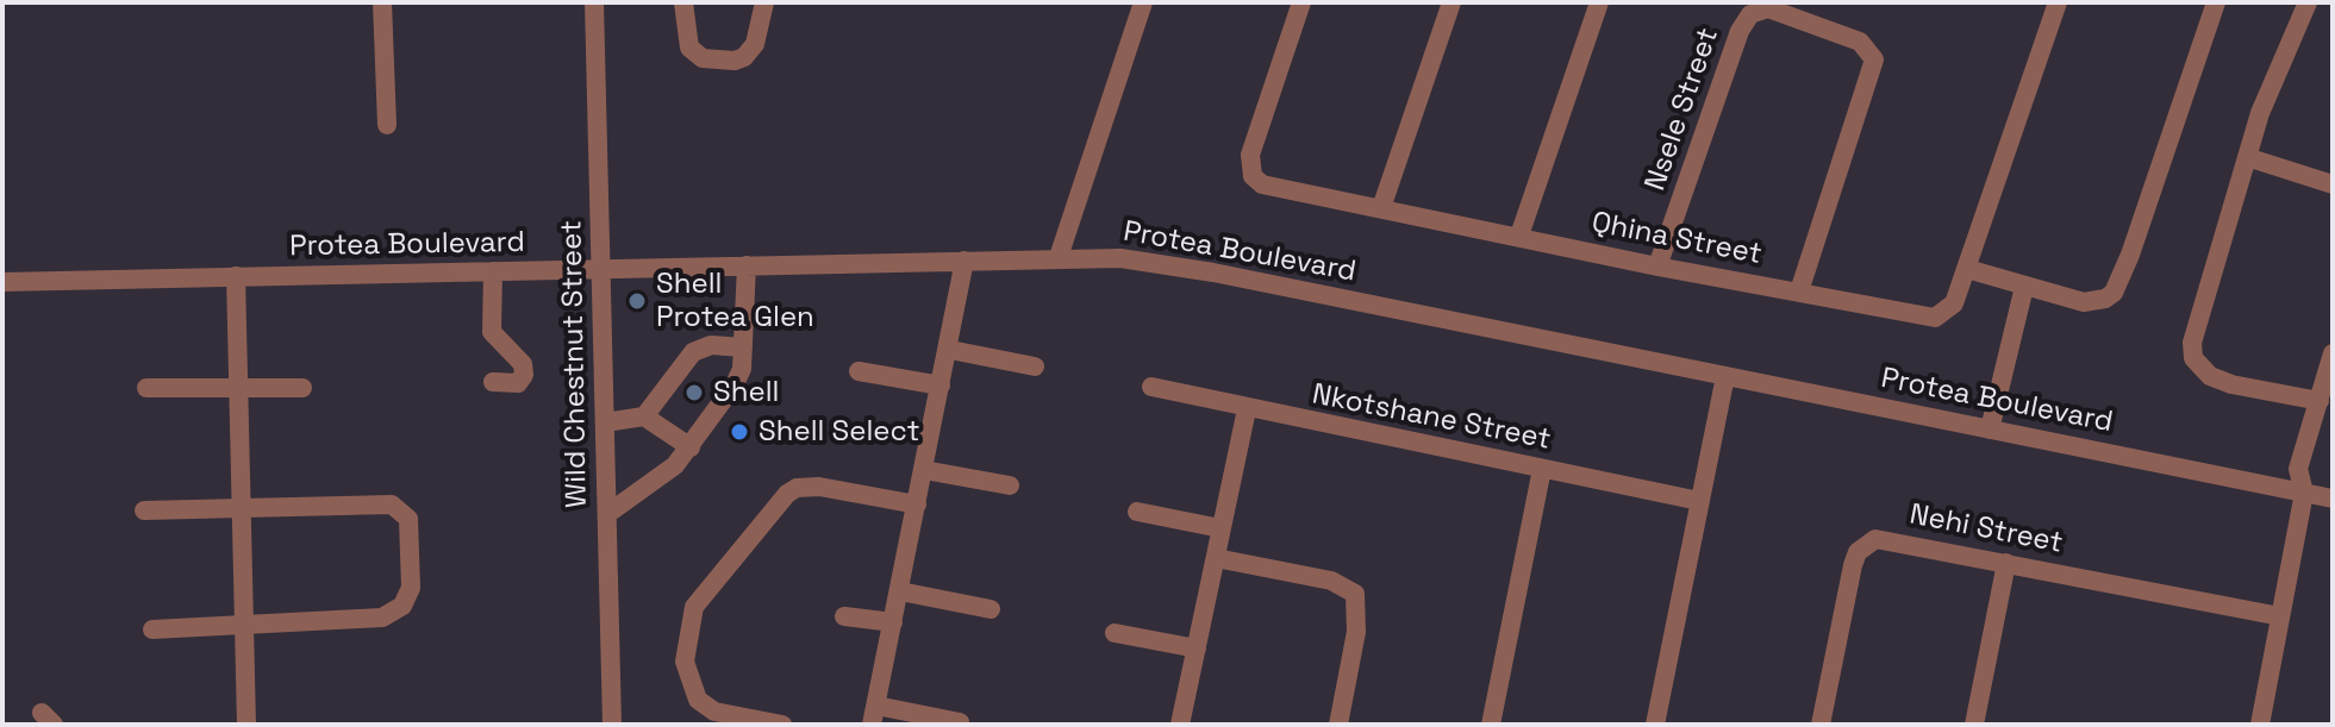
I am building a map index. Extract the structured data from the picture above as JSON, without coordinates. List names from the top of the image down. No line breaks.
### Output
{"streets":{"street":["Nsele Street","Qhina Street","Protea Boulevard","Wild Chestnut Street","Nkotshane Street","Nehi Street"]},"crossings":[["Nsele Street","Qhina Street"],["Protea Boulevard","Wild Chestnut Street"]],"places":["Shell Protea Glen","Shell","Shell Select"]}
